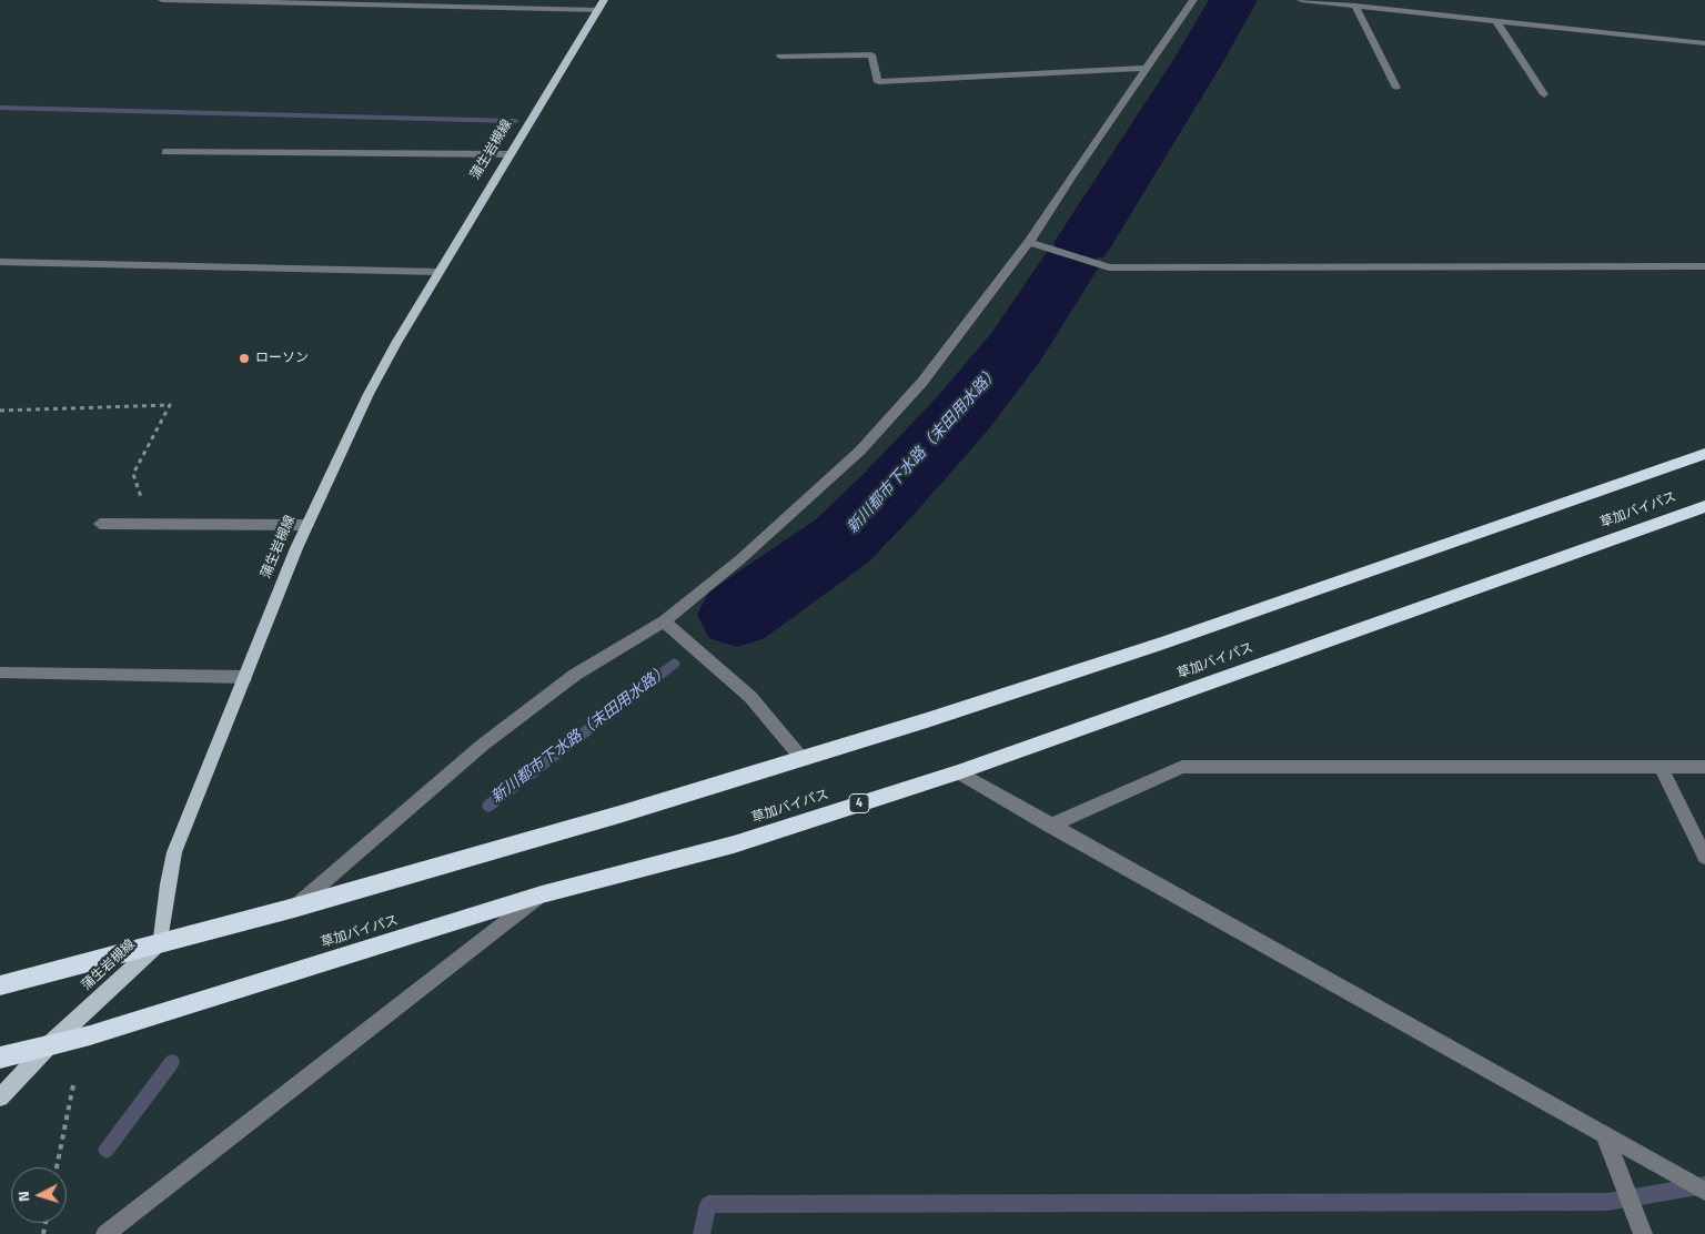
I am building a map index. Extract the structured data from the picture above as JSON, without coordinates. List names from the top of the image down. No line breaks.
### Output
{"streets":{"highway":["草加バイパス","4"],"main road":["蒲生岩槻線"]},"crossings":[["蒲生岩槻線","草加バイパス"]],"water":["新川都市下水路（末田用水路）"],"places":["ローソン"],"north":"left"}
